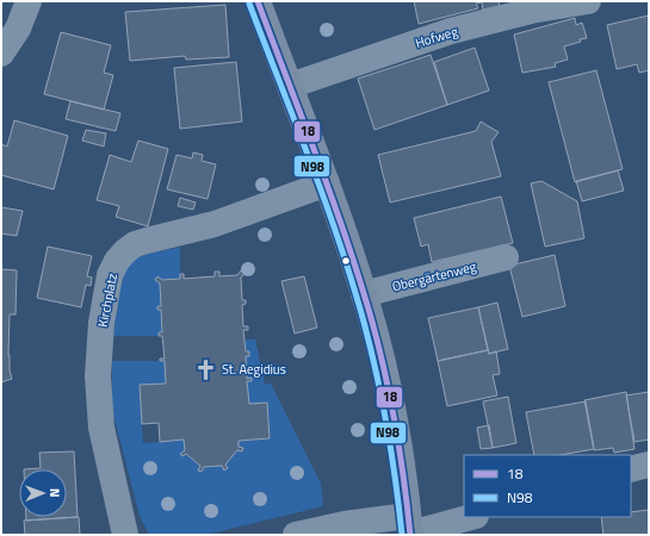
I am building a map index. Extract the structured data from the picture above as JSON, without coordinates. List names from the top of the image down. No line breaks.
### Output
{"streets":{"street":["Hofweg","Obergärtenweg","Kirchplatz"]},"places":{"church":["St. Aegidius"]},"lines":["transit line 18","transit line N98"],"legend":["18","N98"],"north":"right"}
